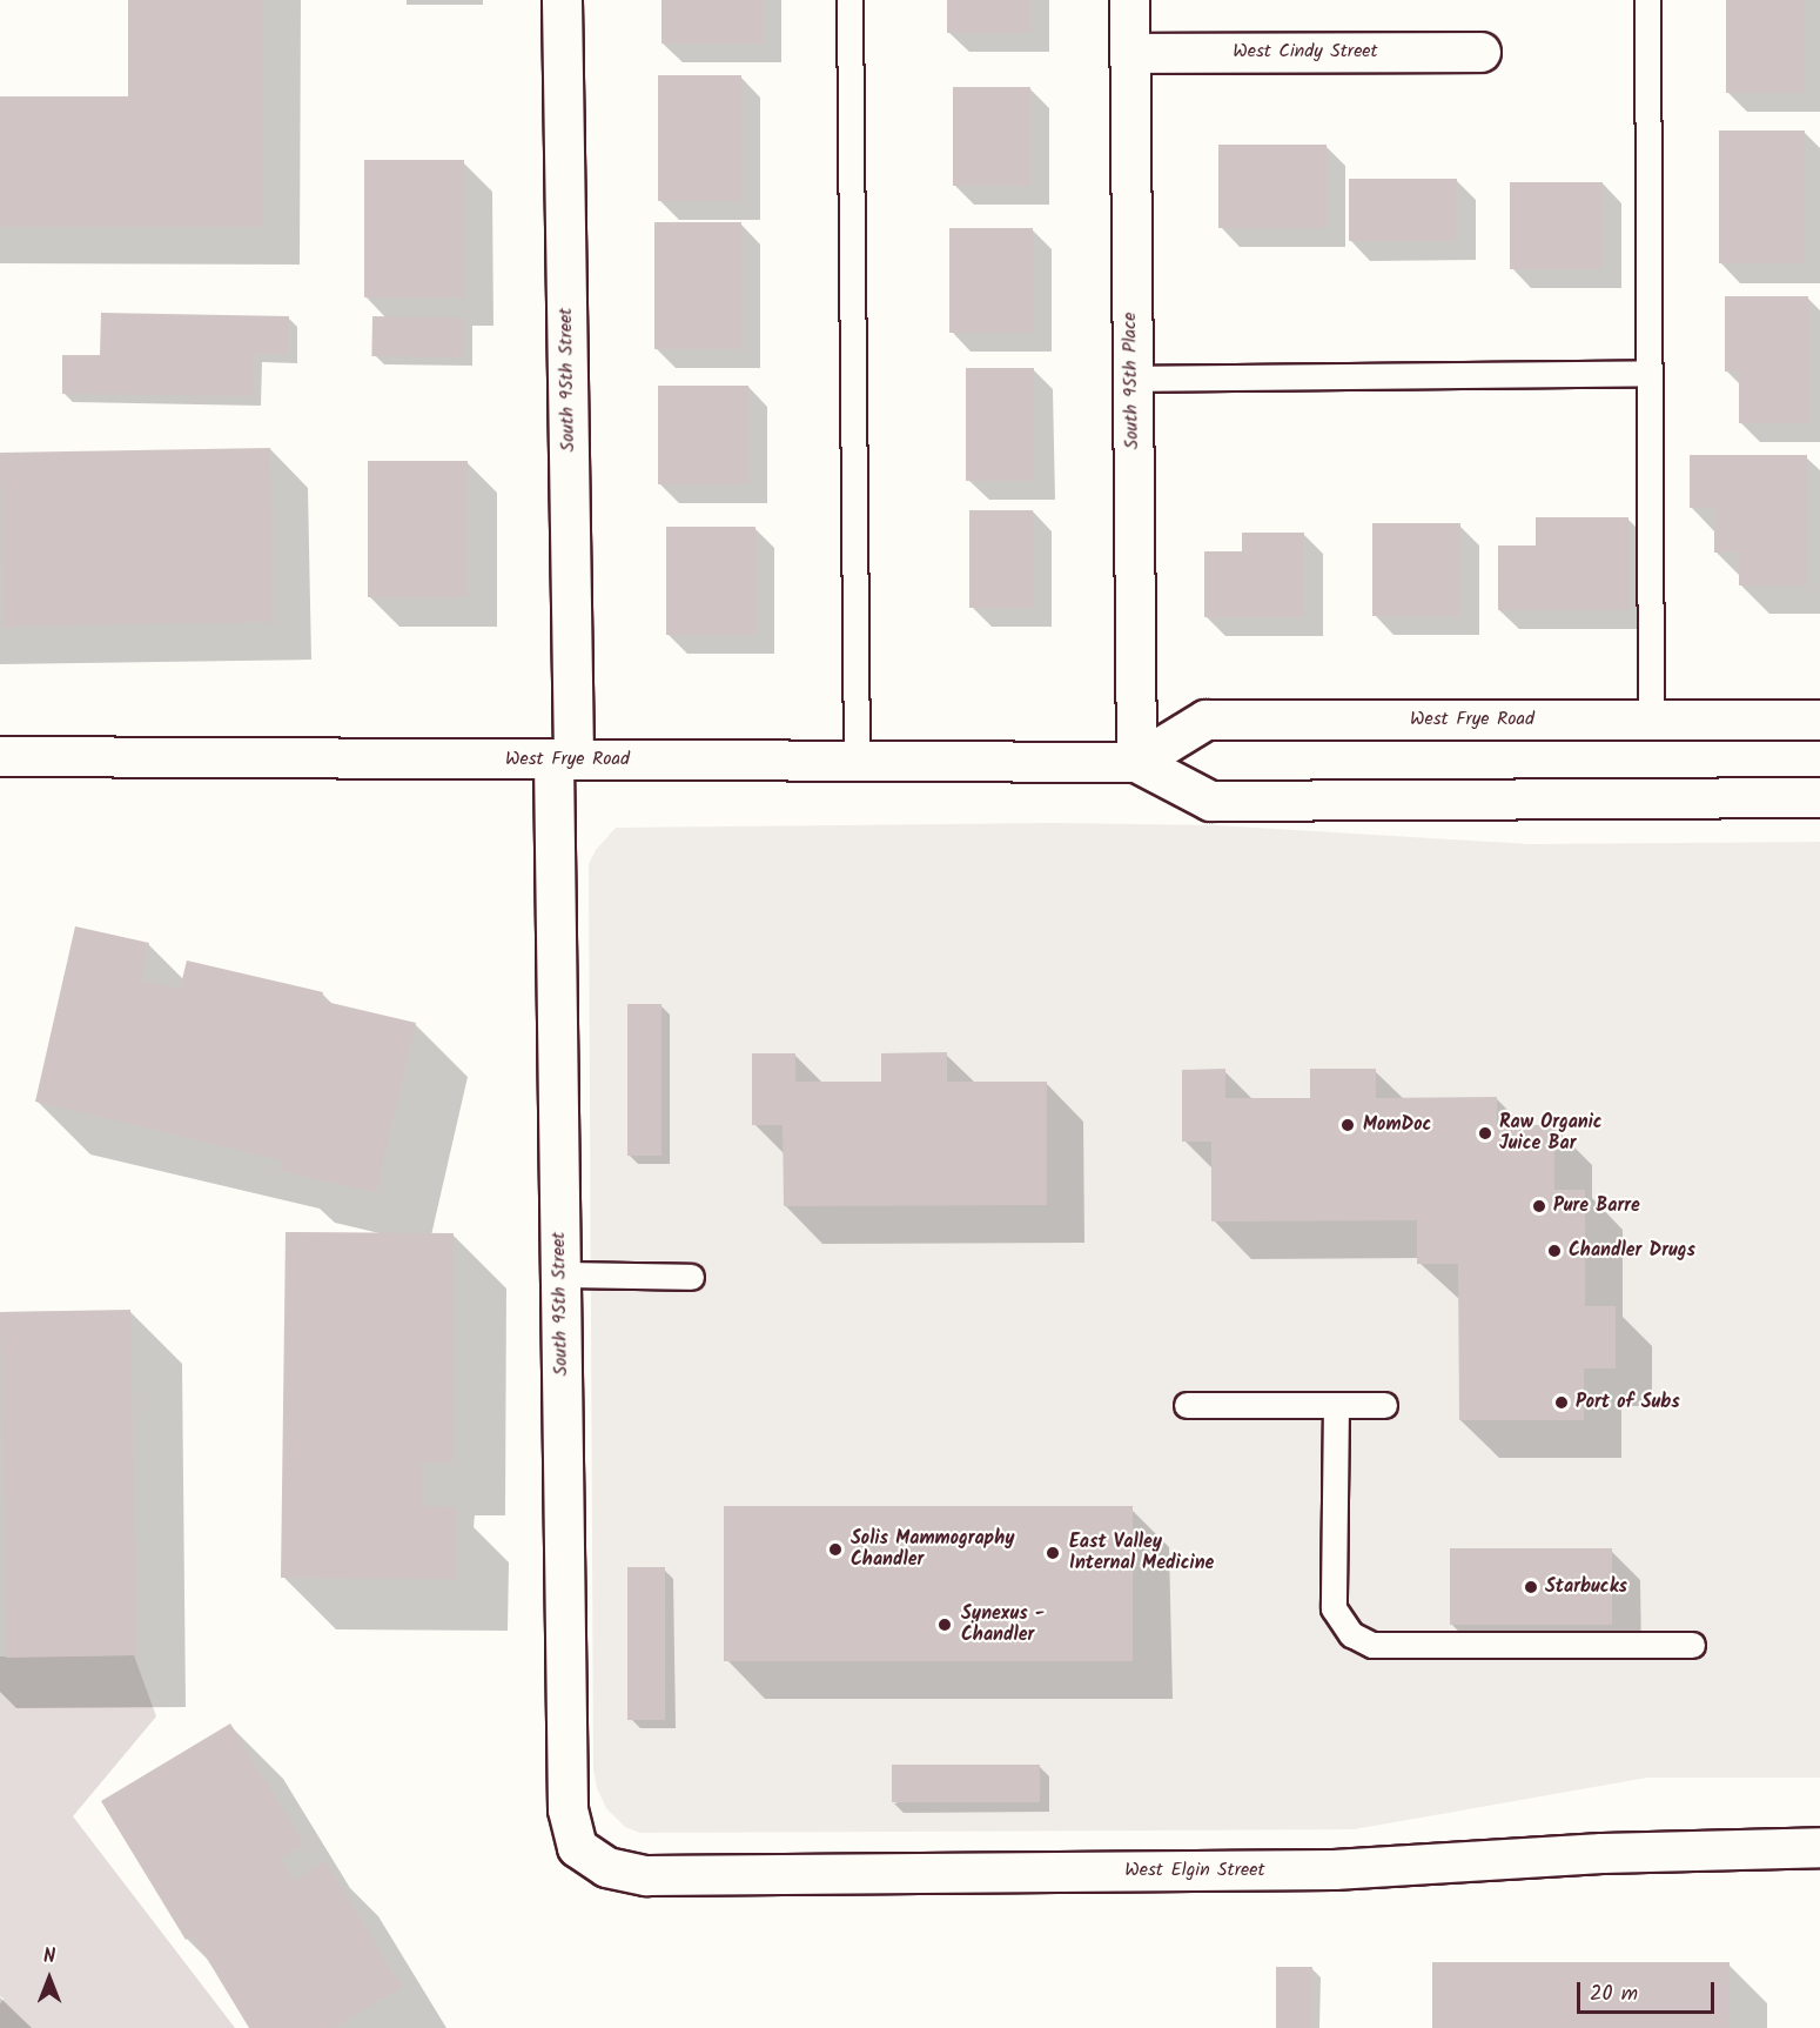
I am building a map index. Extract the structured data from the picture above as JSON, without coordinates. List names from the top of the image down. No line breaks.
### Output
{"streets":{"street":["West Cindy Street","South 95th Street","South 95th Place","West Frye Road","West Elgin Street"]},"crossings":[["West Cindy Street","South 95th Place"],["South 95th Street","West Frye Road"],["South 95th Street","West Elgin Street"],["South 95th Place","West Frye Road"]],"places":["MomDoc","Raw Organic Juice Bar","Pure Barre","Chandler Drugs","Port of Subs","Solis Mammography Chandler","East Valley Internal Medicine","Starbucks","Synexus - Chandler"],"scale_bar":"20 m","north":"top"}
